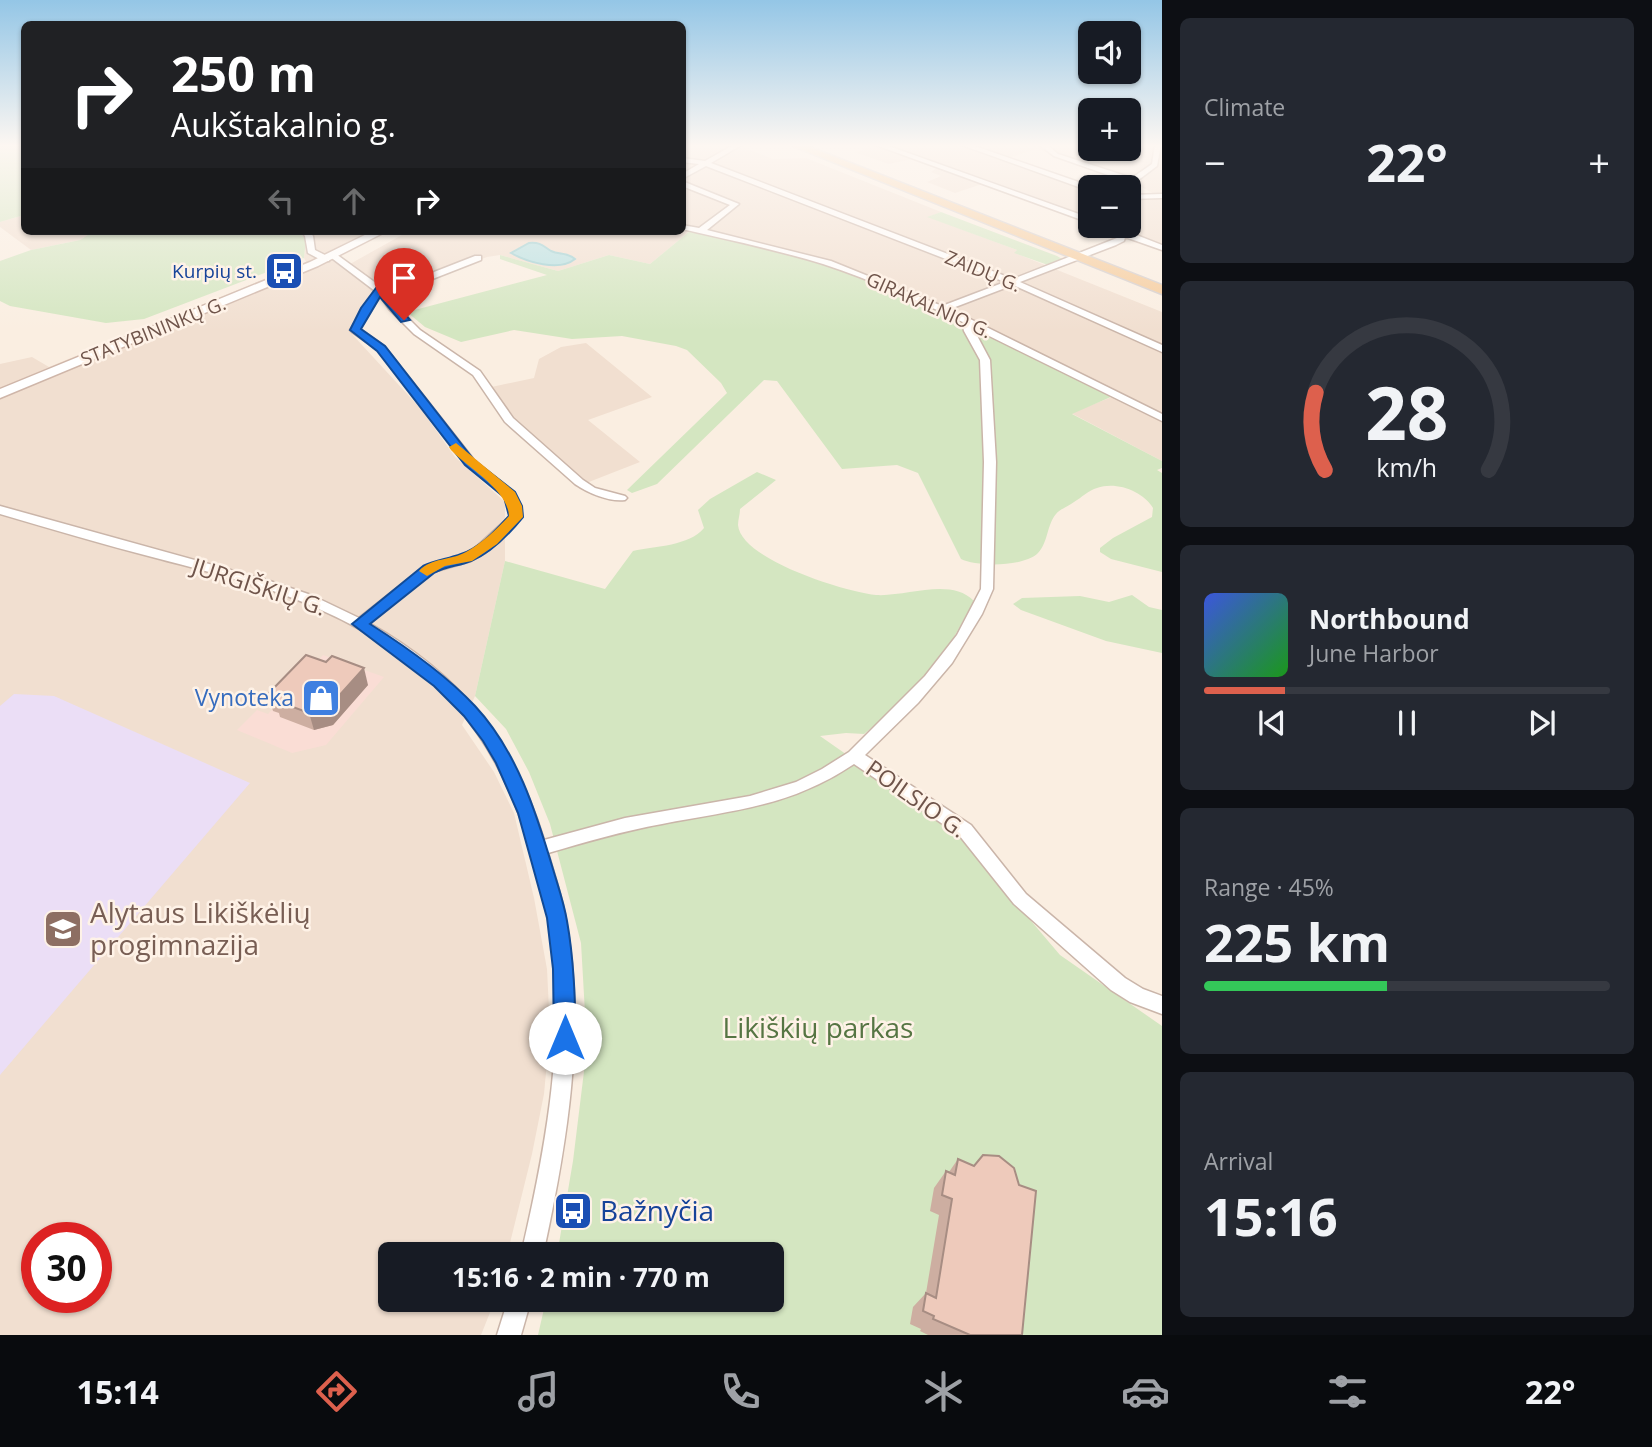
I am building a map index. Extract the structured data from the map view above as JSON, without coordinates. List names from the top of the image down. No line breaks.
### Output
{"streets":{"street":["ZAIDŲ G.","GIRAKALNIO G.","STATYBININKŲ G.","JURGIŠKIŲ G.","POILSIO G."]},"crossings":[["JURGIŠKIŲ G.","POILSIO G."]],"parks":["Likiškių parkas"],"places":{"bus stop":["Kurpių st.","Bažnyčia"],"shop":["Vynoteka"],"school or university":["Alytaus Likiškėlių progimnazija"]},"page":{"tile":["Climate",["Range · 45%","225 km"],["Arrival","15:16"]],"map_buttons":["+","−"],"turn":["250 m","Aukštakalnio g."],"heat":["−","22°","+"],"song":["Northbound","June Harbor"],"limit":"30","trip":"15:16 · 2 min · 770 m","tabs":["15:14","22°"],"gauge":["28","km/h"]}}
